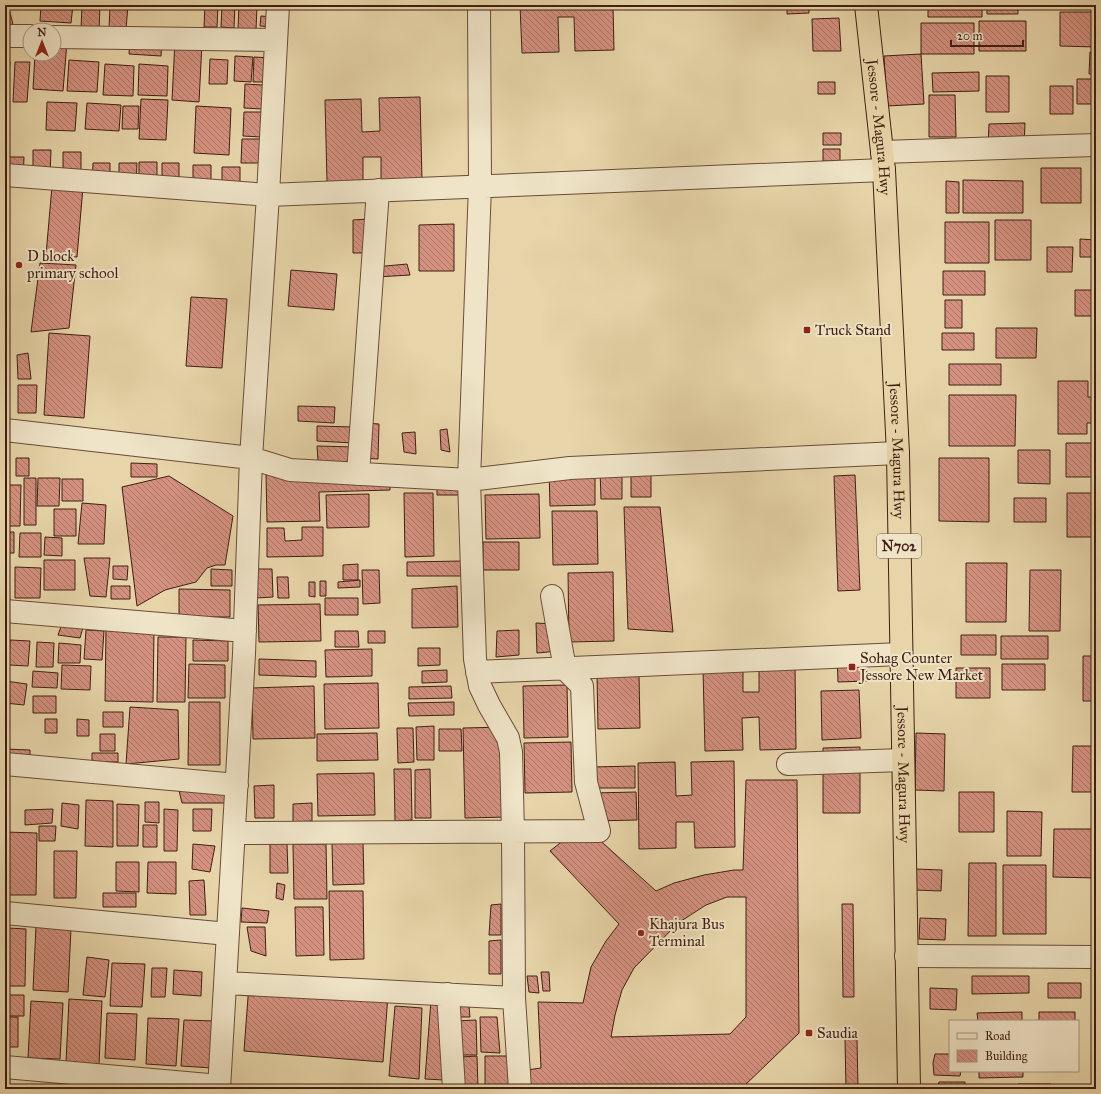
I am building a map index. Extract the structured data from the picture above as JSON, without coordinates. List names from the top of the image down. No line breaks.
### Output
{"streets":{"highway":["Jessore - Magura Hwy","N702"]},"places":{"other":["D block primary school","Khajura Bus Terminal"],"transit":["Truck Stand","Sohag Counter Jessore New Market","Saudia"]},"legend":["Road","Building"],"scale_bar":"20 m","north":"top"}
